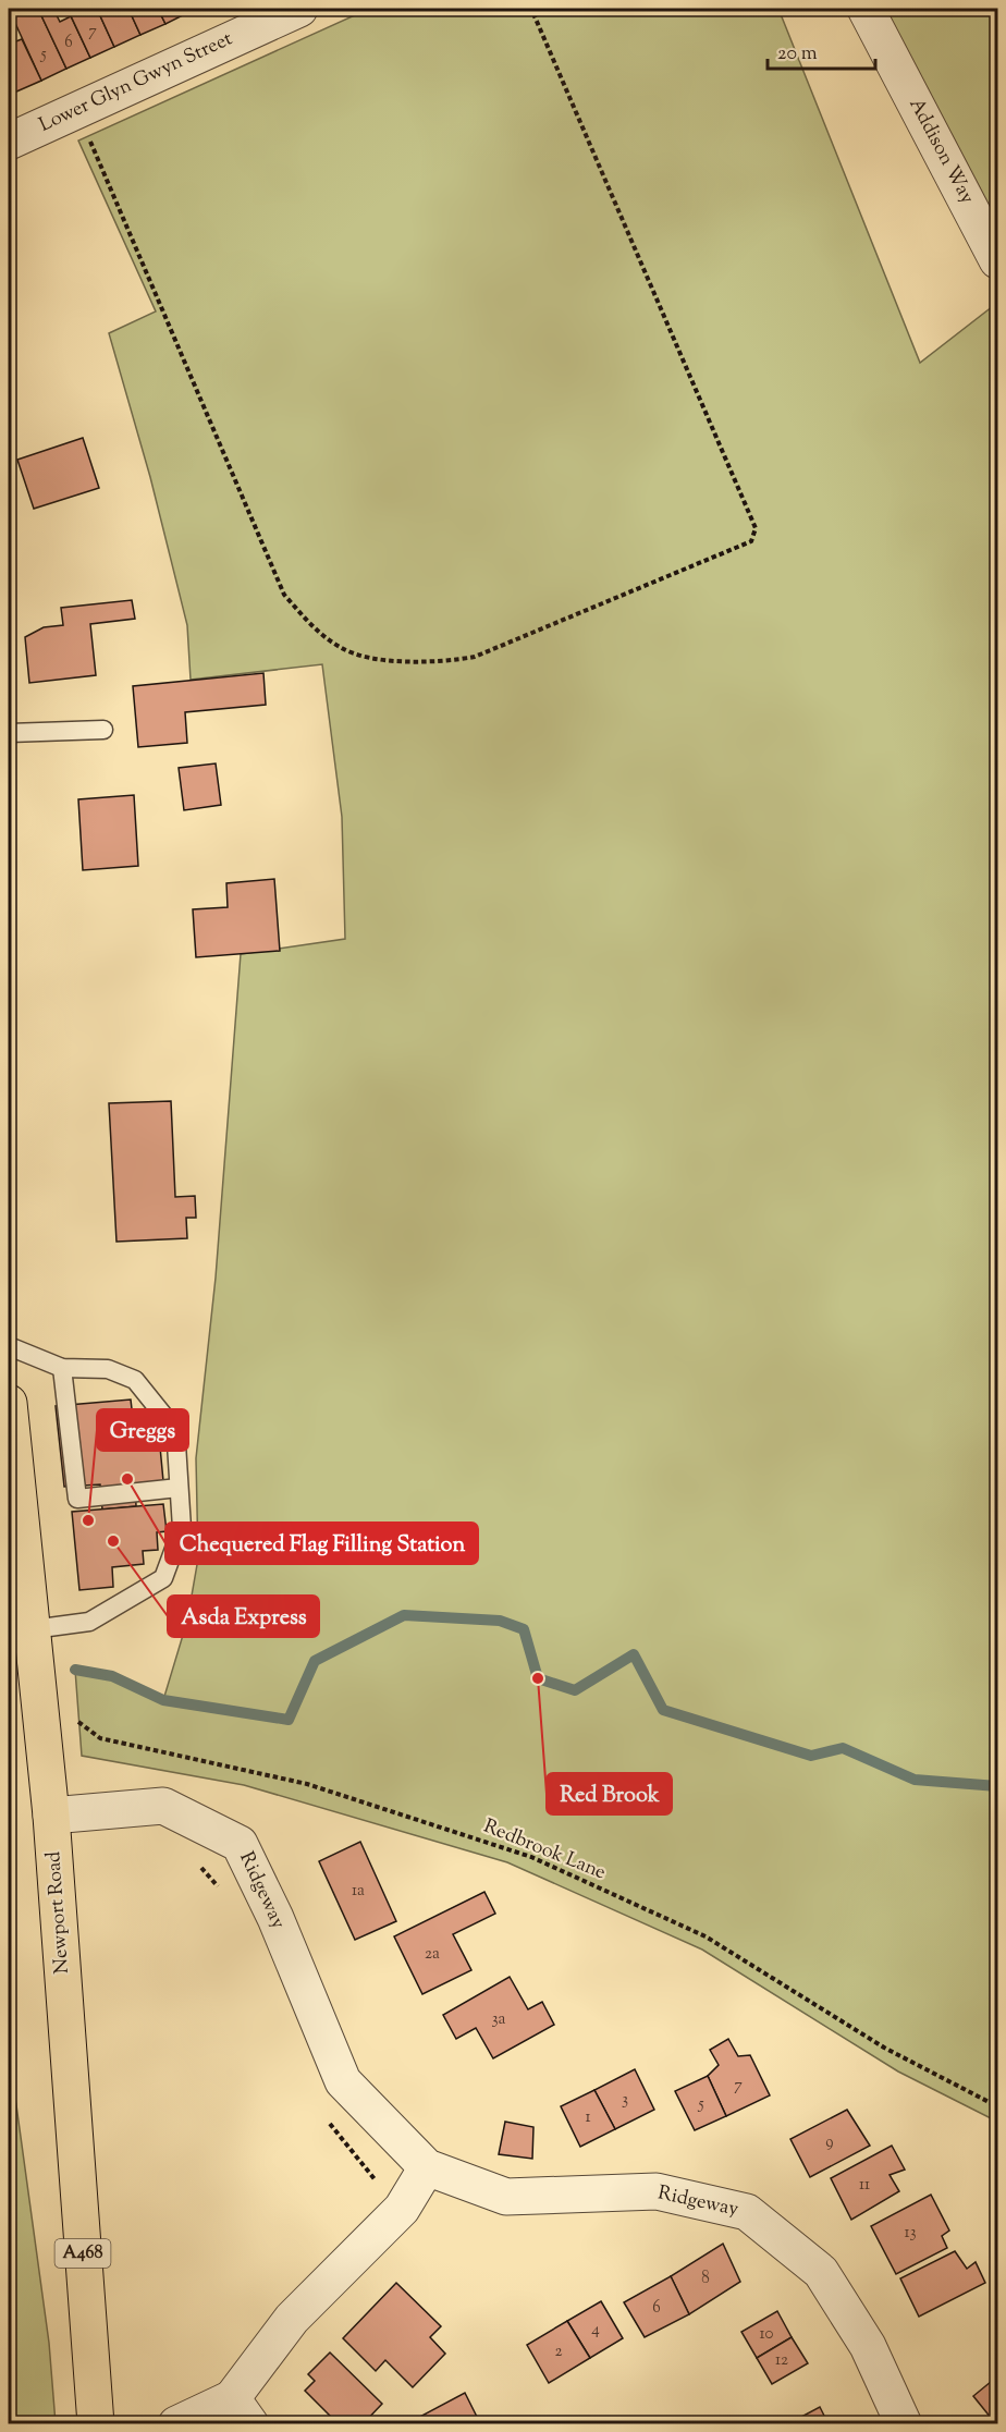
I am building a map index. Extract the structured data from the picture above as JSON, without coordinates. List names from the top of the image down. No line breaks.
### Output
{"streets":{"main road":["Newport Road","A468"],"street":["Lower Glyn Gwyn Street","Addison Way","Ridgeway"],"path":["Redbrook Lane"]},"crossings":[["Redbrook Lane","Newport Road"],["Ridgeway","Newport Road"]],"places":["Chequered Flag Filling Station","Greggs","Asda Express","Red Brook"],"house_numbers":["7","6","5","1a","2a","3a","7","3","5","1","9","11","13","8","6","4","10","2","12"],"scale_bar":"20 m"}
